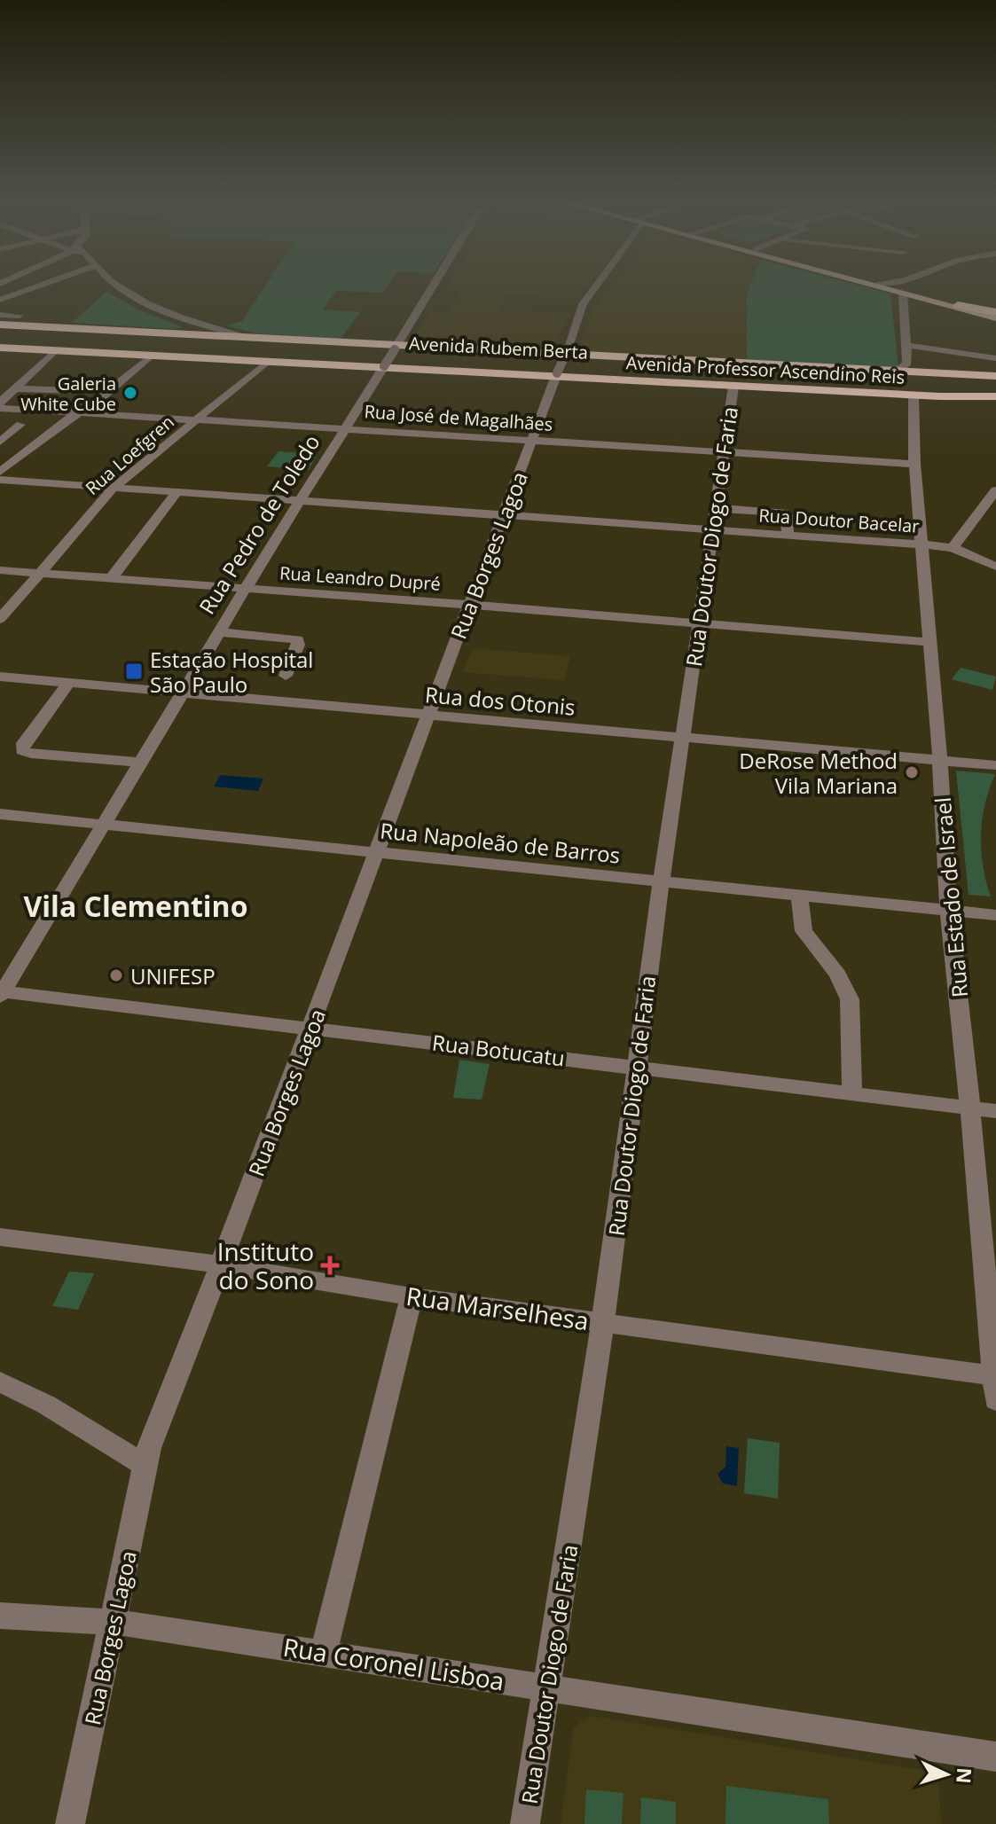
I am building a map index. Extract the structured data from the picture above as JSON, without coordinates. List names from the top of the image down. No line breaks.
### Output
{"streets":{"highway":["Avenida Rubem Berta","Avenida Professor Ascendino Reis"],"street":["Rua José de Magalhães","Rua Loefgren","Rua Doutor Bacelar","Rua Pedro de Toledo","Rua Doutor Diogo de Faria","Rua Borges Lagoa","Rua Leandro Dupré","Rua dos Otonis","Rua Napoleão de Barros","Rua Estado de Israel","Rua Botucatu","Rua Marselhesa","Rua Coronel Lisboa"]},"crossings":[["Avenida Rubem Berta","Avenida Professor Ascendino Reis"],["Avenida Professor Ascendino Reis","Rua Loefgren"],["Avenida Professor Ascendino Reis","Rua Pedro de Toledo"],["Avenida Professor Ascendino Reis","Rua Doutor Diogo de Faria"],["Avenida Professor Ascendino Reis","Rua Borges Lagoa"],["Avenida Professor Ascendino Reis","Rua Estado de Israel"],["Rua José de Magalhães","Rua Loefgren"],["Rua José de Magalhães","Rua Pedro de Toledo"],["Rua José de Magalhães","Rua Doutor Diogo de Faria"],["Rua José de Magalhães","Rua Borges Lagoa"],["Rua José de Magalhães","Rua Estado de Israel"],["Rua Loefgren","Rua Doutor Bacelar"],["Rua Loefgren","Rua Leandro Dupré"],["Rua Doutor Bacelar","Rua Pedro de Toledo"],["Rua Doutor Bacelar","Rua Doutor Diogo de Faria"],["Rua Doutor Bacelar","Rua Borges Lagoa"],["Rua Doutor Bacelar","Rua Estado de Israel"],["Rua Pedro de Toledo","Rua Leandro Dupré"],["Rua Pedro de Toledo","Rua dos Otonis"],["Rua Pedro de Toledo","Rua Napoleão de Barros"],["Rua Pedro de Toledo","Rua Botucatu"],["Rua Doutor Diogo de Faria","Rua Leandro Dupré"],["Rua Doutor Diogo de Faria","Rua dos Otonis"],["Rua Doutor Diogo de Faria","Rua Napoleão de Barros"],["Rua Doutor Diogo de Faria","Rua Botucatu"],["Rua Doutor Diogo de Faria","Rua Marselhesa"],["Rua Doutor Diogo de Faria","Rua Coronel Lisboa"],["Rua Borges Lagoa","Rua Leandro Dupré"],["Rua Borges Lagoa","Rua dos Otonis"],["Rua Borges Lagoa","Rua Napoleão de Barros"],["Rua Borges Lagoa","Rua Botucatu"],["Rua Borges Lagoa","Rua Marselhesa"],["Rua Borges Lagoa","Rua Coronel Lisboa"],["Rua Leandro Dupré","Rua Estado de Israel"],["Rua dos Otonis","Rua Estado de Israel"],["Rua Napoleão de Barros","Rua Estado de Israel"],["Rua Estado de Israel","Rua Botucatu"],["Rua Estado de Israel","Rua Marselhesa"]],"districts":["Vila Clementino"],"places":{"other":["Galeria White Cube","DeRose Method Vila Mariana","UNIFESP"],"transit":["Estação Hospital São Paulo"],"health":["Instituto do Sono"]},"north":"right"}
